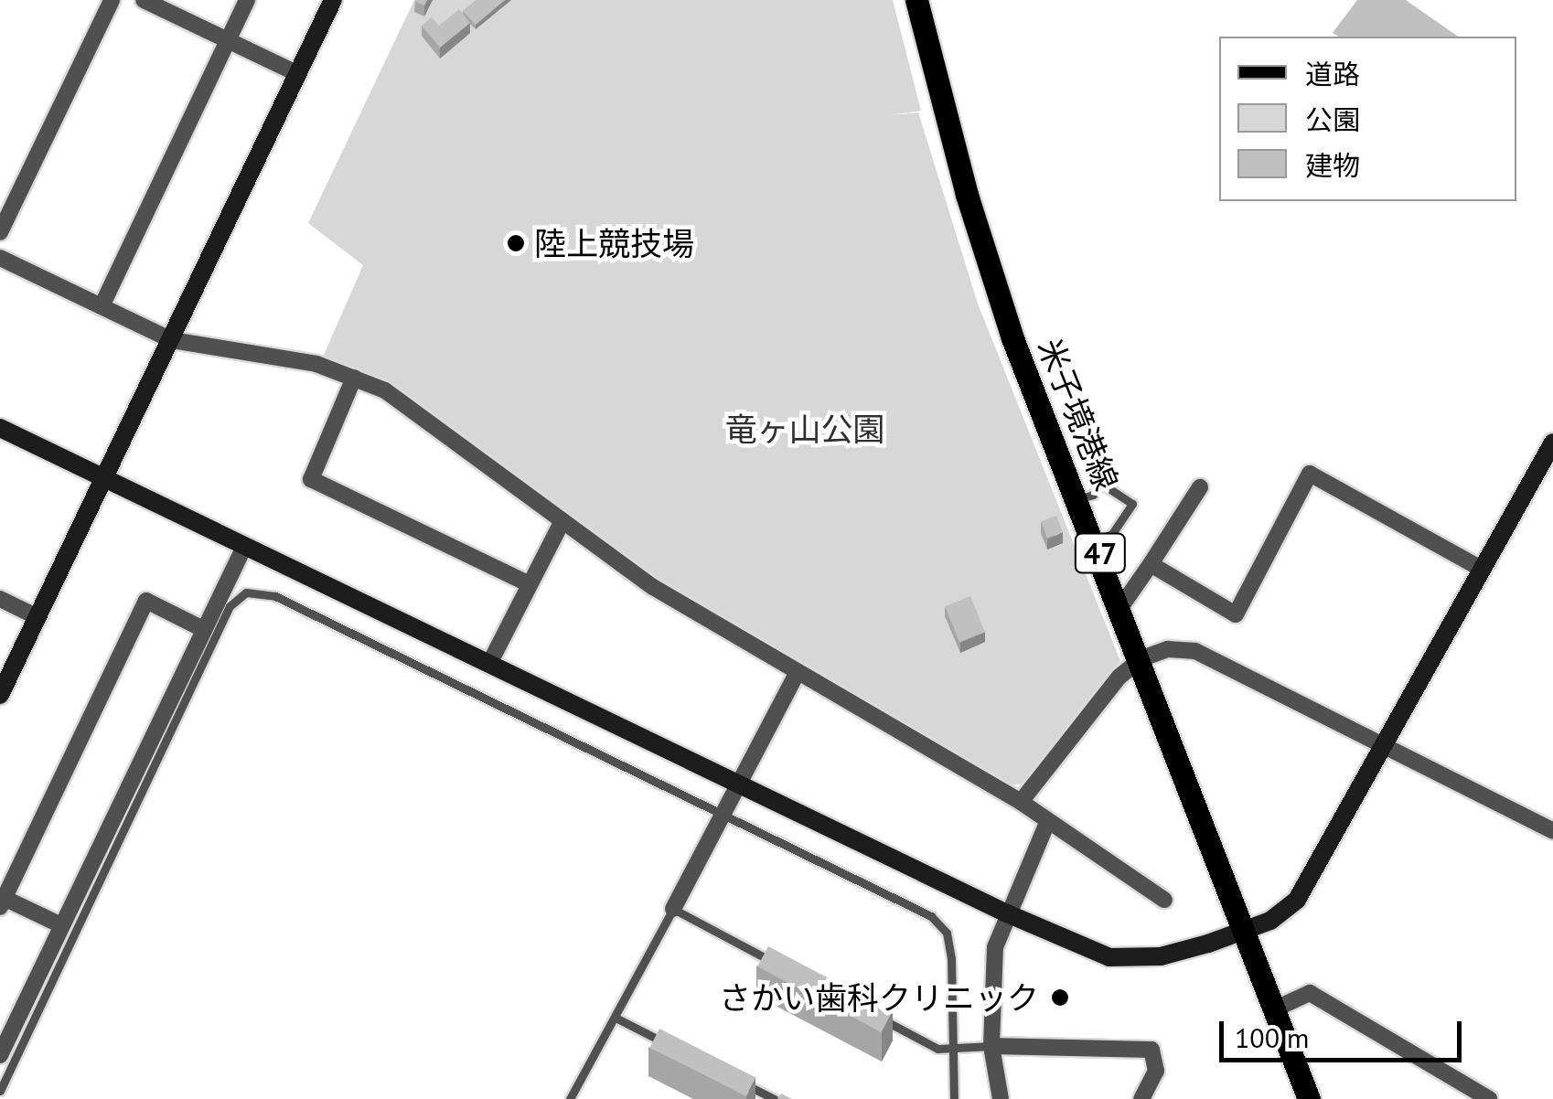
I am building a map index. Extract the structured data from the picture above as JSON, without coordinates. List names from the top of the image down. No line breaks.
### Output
{"streets":{"main road":["米子境港線","47"]},"parks":["竜ヶ山公園"],"places":["陸上競技場","さかい歯科クリニック"],"legend":["道路","公園","建物"],"scale_bar":"100 m"}
